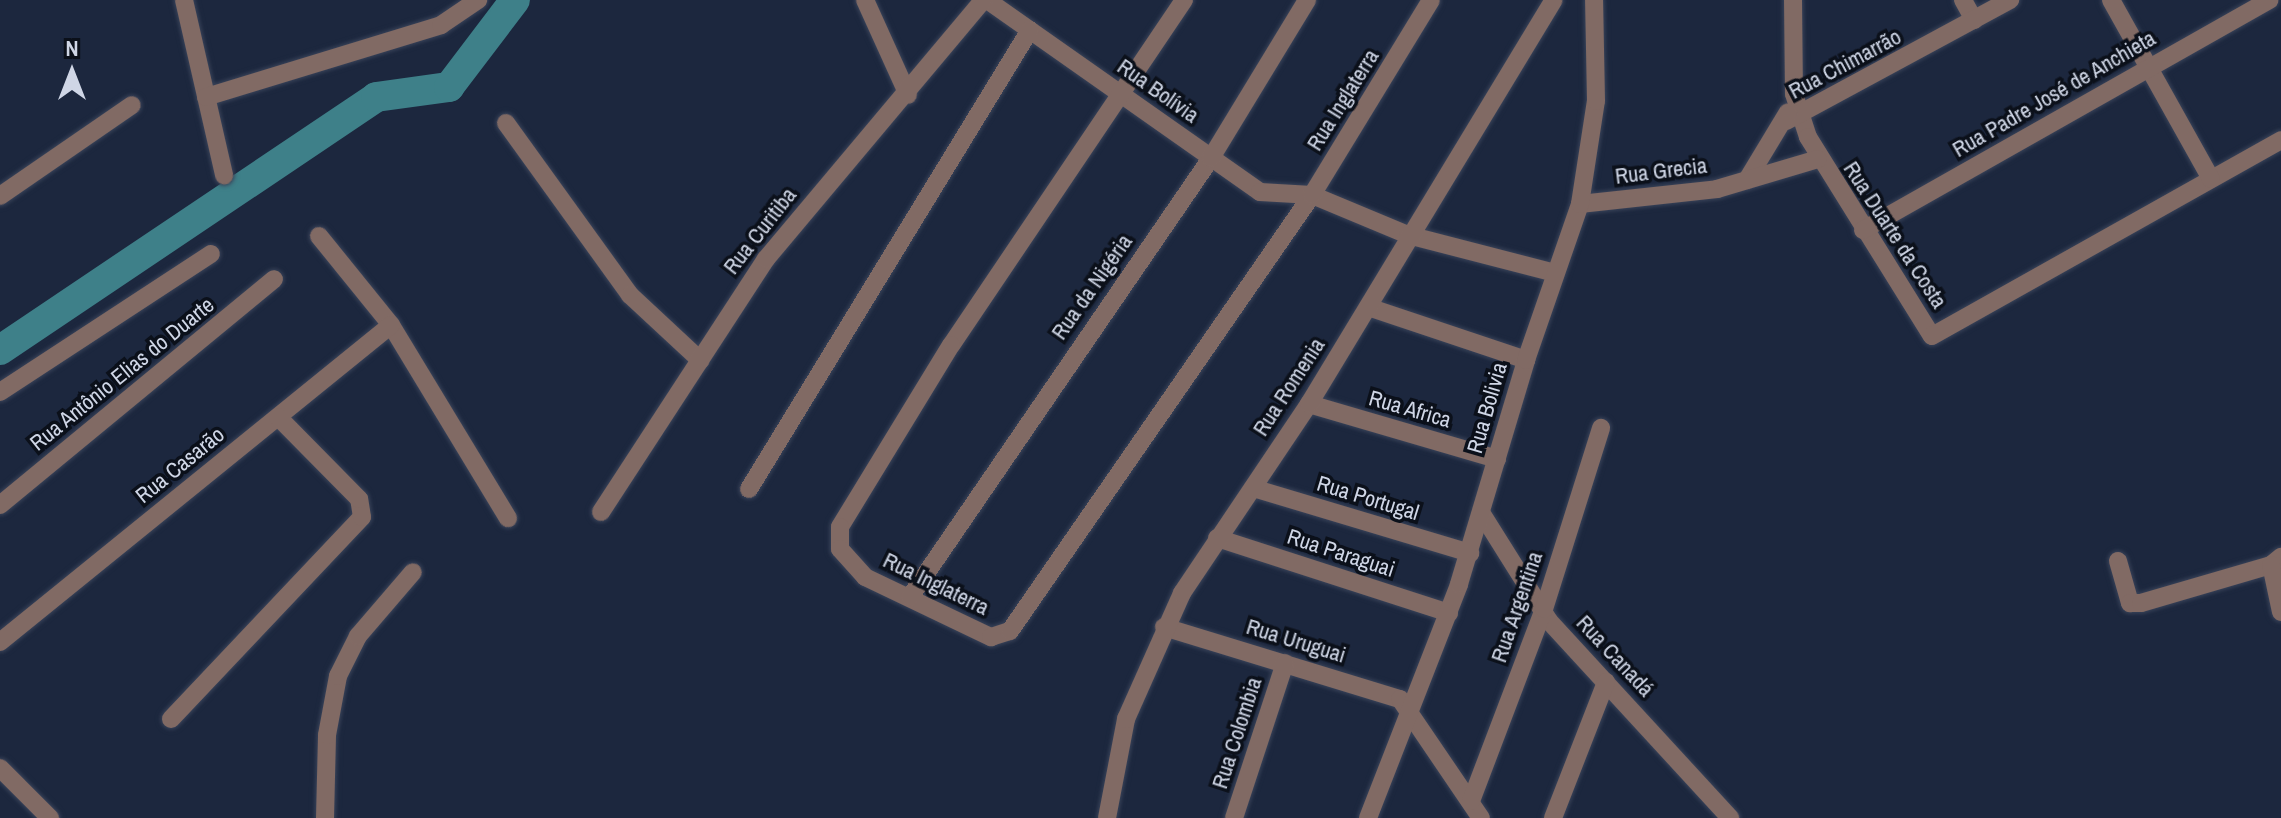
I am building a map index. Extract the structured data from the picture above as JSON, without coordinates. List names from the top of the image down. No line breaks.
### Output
{"streets":{"street":["Rua Chimarrão","Rua Bolívia","Rua Padre José de Anchieta","Rua Inglaterra","Rua Grecia","Rua Curitiba","Rua Duarte da Costa","Rua da Nigéria","Rua Antônio Elias do Duarte","Rua Romenia","Rua Bolivia","Rua Africa","Rua Casarão","Rua Portugal","Rua Paraguai","Rua Argentina","Rua Uruguai","Rua Canadá","Rua Colombia"]},"crossings":[["Rua Bolívia","Rua Inglaterra"],["Rua Bolívia","Rua Curitiba"],["Rua Bolívia","Rua da Nigéria"],["Rua Bolívia","Rua Romenia"],["Rua Bolívia","Rua Bolivia"],["Rua Padre José de Anchieta","Rua Duarte da Costa"],["Rua Inglaterra","Rua da Nigéria"],["Rua Grecia","Rua Duarte da Costa"],["Rua Grecia","Rua Bolivia"],["Rua Romenia","Rua Africa"],["Rua Romenia","Rua Portugal"],["Rua Romenia","Rua Paraguai"],["Rua Romenia","Rua Uruguai"],["Rua Bolivia","Rua Africa"],["Rua Bolivia","Rua Portugal"],["Rua Bolivia","Rua Paraguai"],["Rua Bolivia","Rua Uruguai"],["Rua Bolivia","Rua Canadá"],["Rua Argentina","Rua Canadá"],["Rua Uruguai","Rua Colombia"]],"north":"top"}
